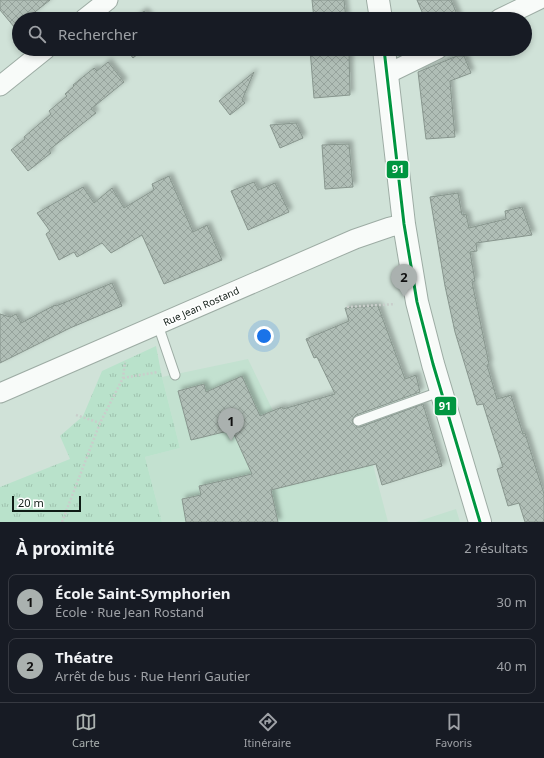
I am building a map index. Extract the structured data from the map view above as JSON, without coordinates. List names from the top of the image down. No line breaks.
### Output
{"streets":{"street":["Rue Jean Rostand"]},"lines":["transit line 91"],"scale_bar":"20 m","page":{"search":"Rechercher","pins":["2","1"],"scale":"20 m","heading":["À proximité","2 résultats"],"list":[{"mark":"1","name":"École Saint-Symphorien","note":"École · Rue Jean Rostand","value":"30 m"},{"mark":"2","name":"Théatre","note":"Arrêt de bus · Rue Henri Gautier","value":"40 m"}],"nav":["Carte","Itinéraire","Favoris"]}}
